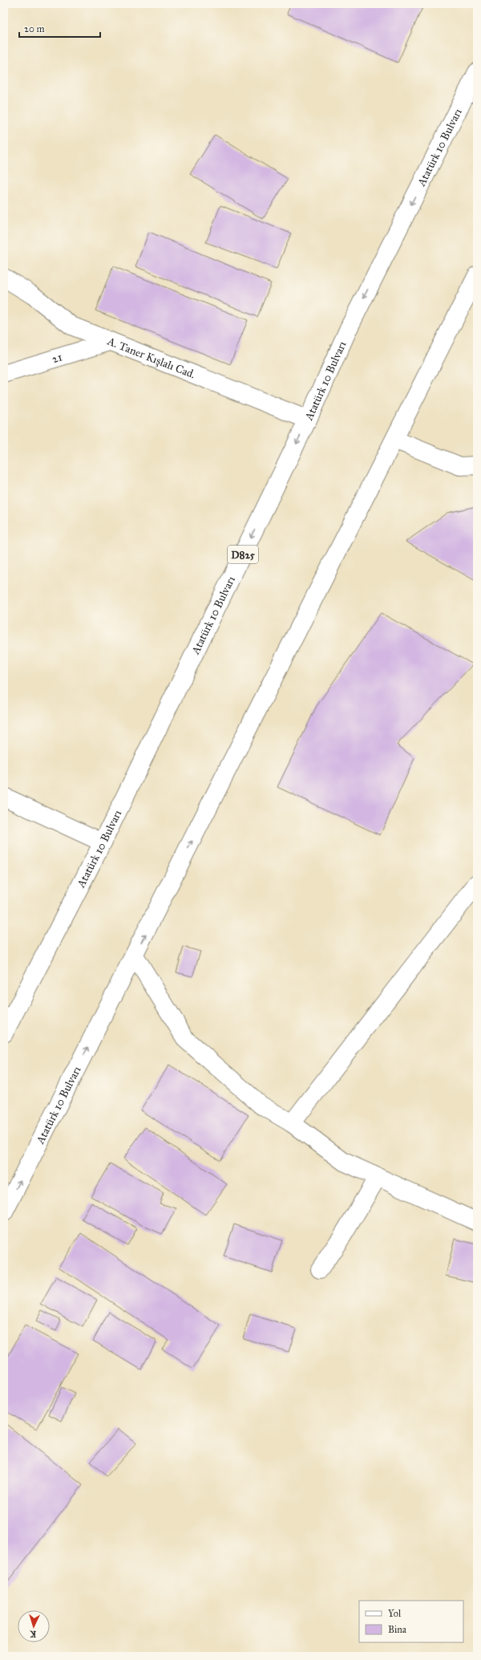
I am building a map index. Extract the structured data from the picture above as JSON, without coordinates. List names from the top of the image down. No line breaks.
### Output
{"streets":{"main road":["Atatürk 10 Bulvarı","21","A. Taner Kışlalı Cad.","D825"]},"crossings":[["Atatürk 10 Bulvarı","A. Taner Kışlalı Cad."],["21","A. Taner Kışlalı Cad."]],"legend":["Yol","Bina"],"scale_bar":"20 m","north":"bottom"}
